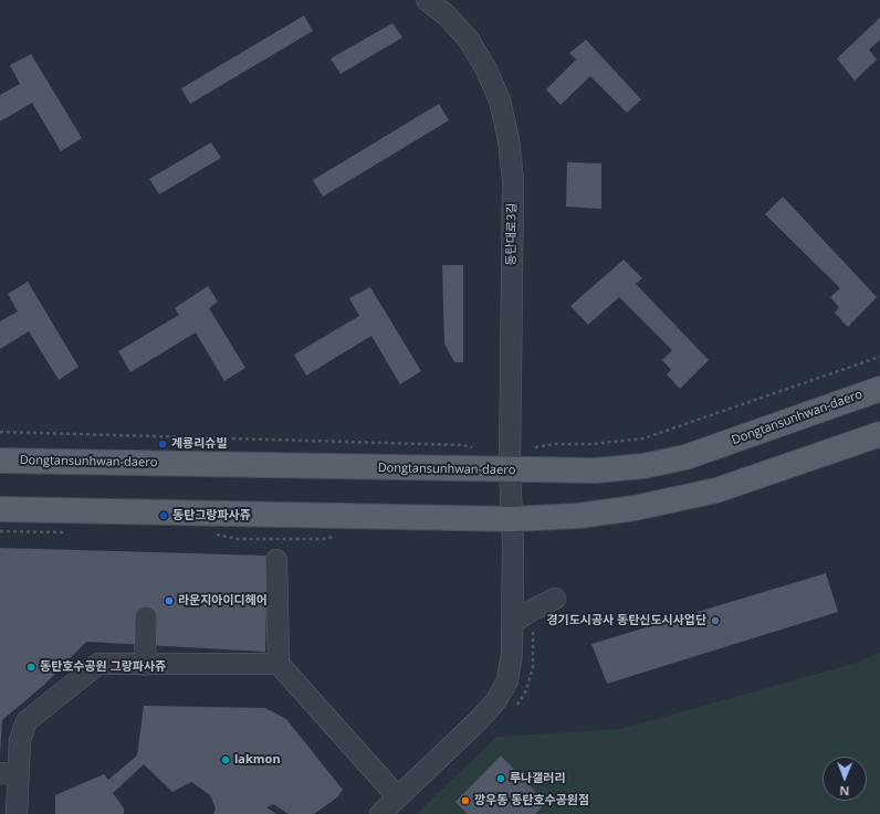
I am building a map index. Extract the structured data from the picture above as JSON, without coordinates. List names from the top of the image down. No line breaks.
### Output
{"streets":{"main road":["Dongtansunhwan-daero"],"street":["동탄대로3길"]},"crossings":[["동탄대로3길","Dongtansunhwan-daero"]],"places":["계룡리슈빌","동탄그랑파사쥬","라운지아이디헤어","경기도시공사 동탄신도시사업단","동탄호수공원 그랑파사쥬","lakmon","루나갤러리","깡우동 동탄호수공원점"],"north":"bottom"}
